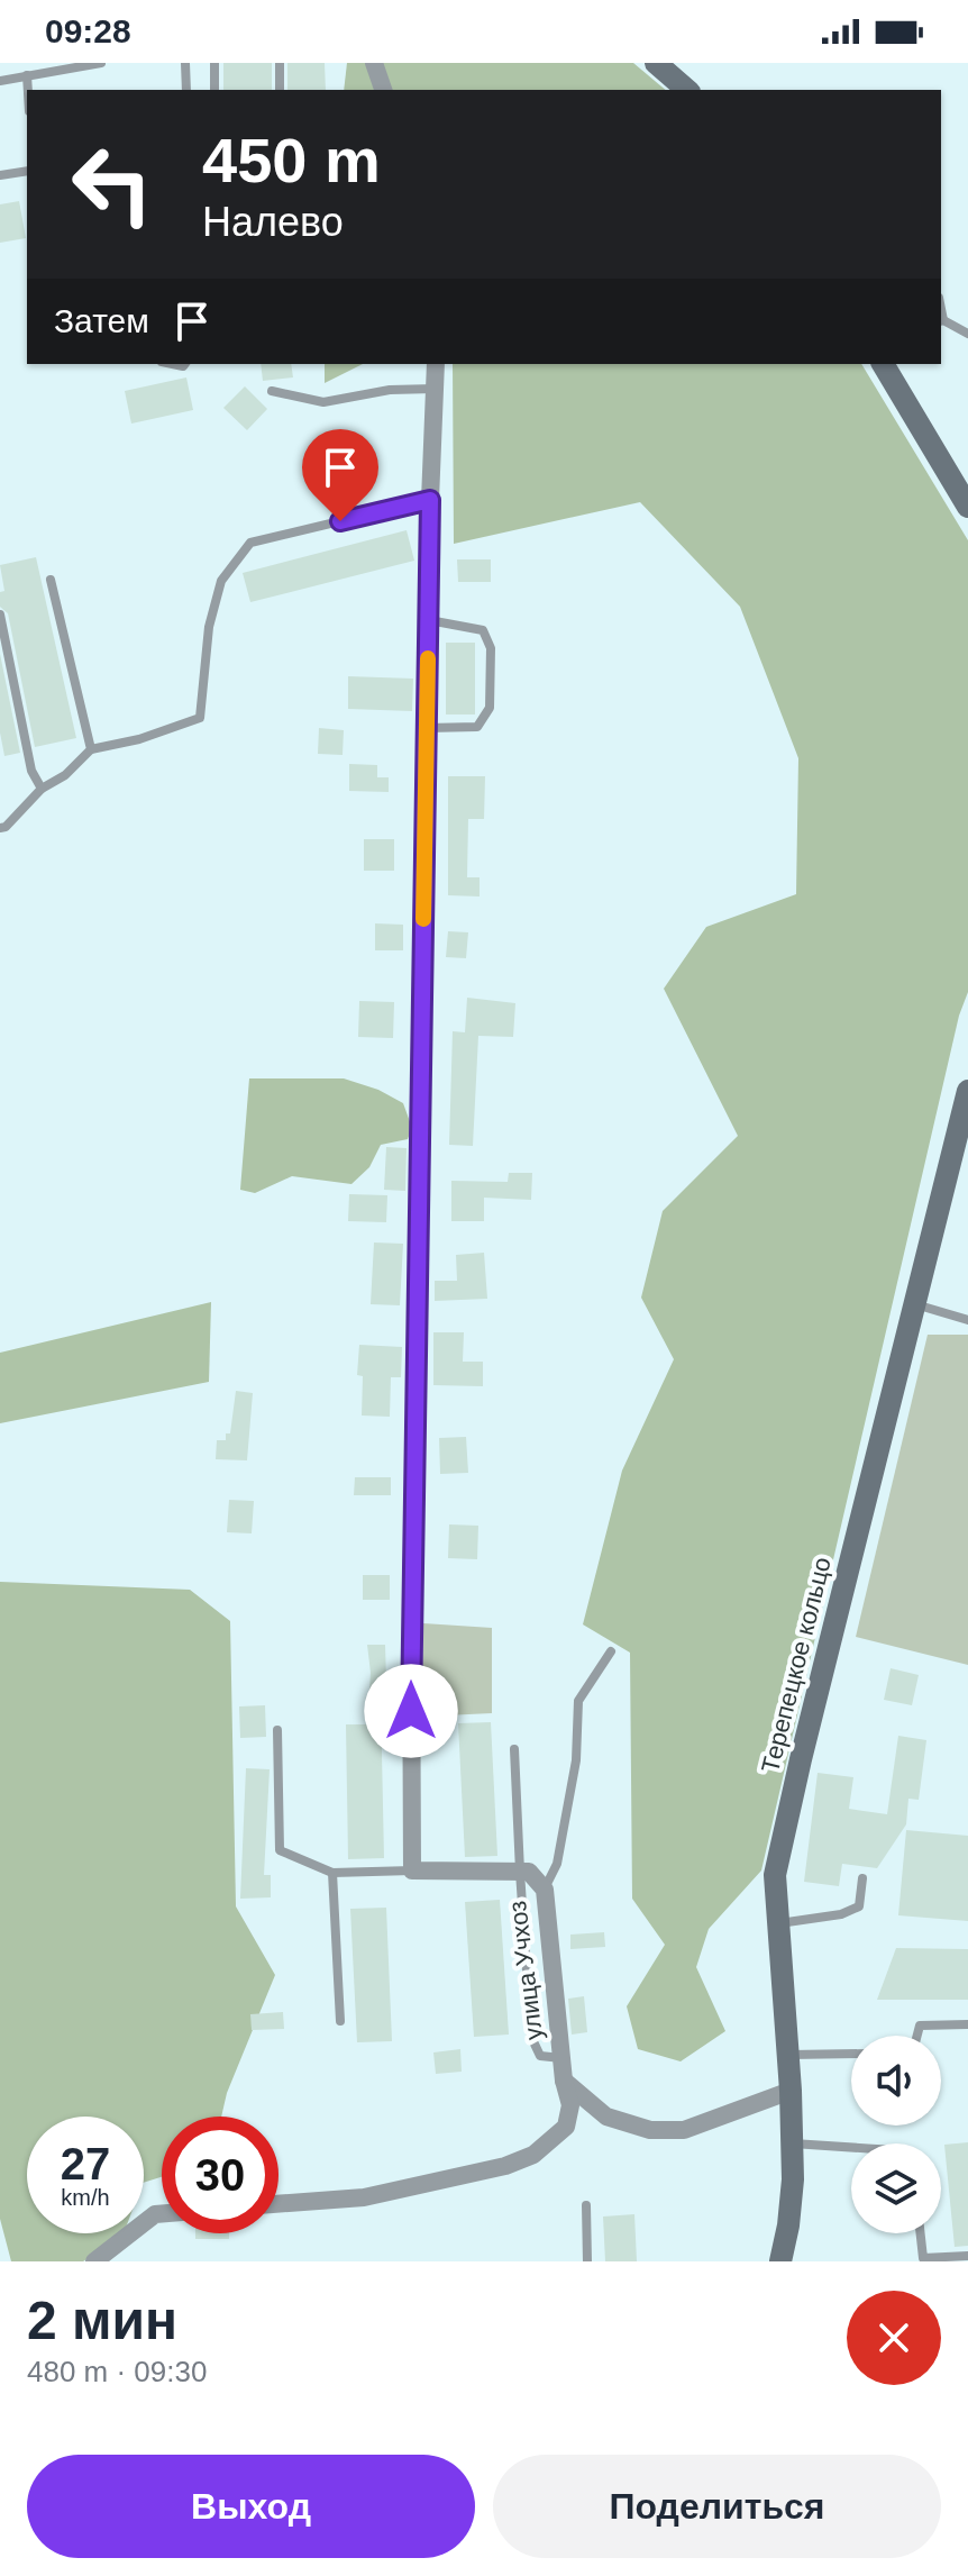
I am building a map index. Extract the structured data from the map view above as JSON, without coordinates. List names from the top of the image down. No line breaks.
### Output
{"streets":{"street":["Терепецкое кольцо","улица Учхоз"]},"page":{"status":"09:28","turn":["450 m","Налево"],"then":"Затем","speed":"27 km/h","limit":"30","heading":["2 мин","480 m · 09:30"],"buttons":["Выход","Поделиться"]}}
